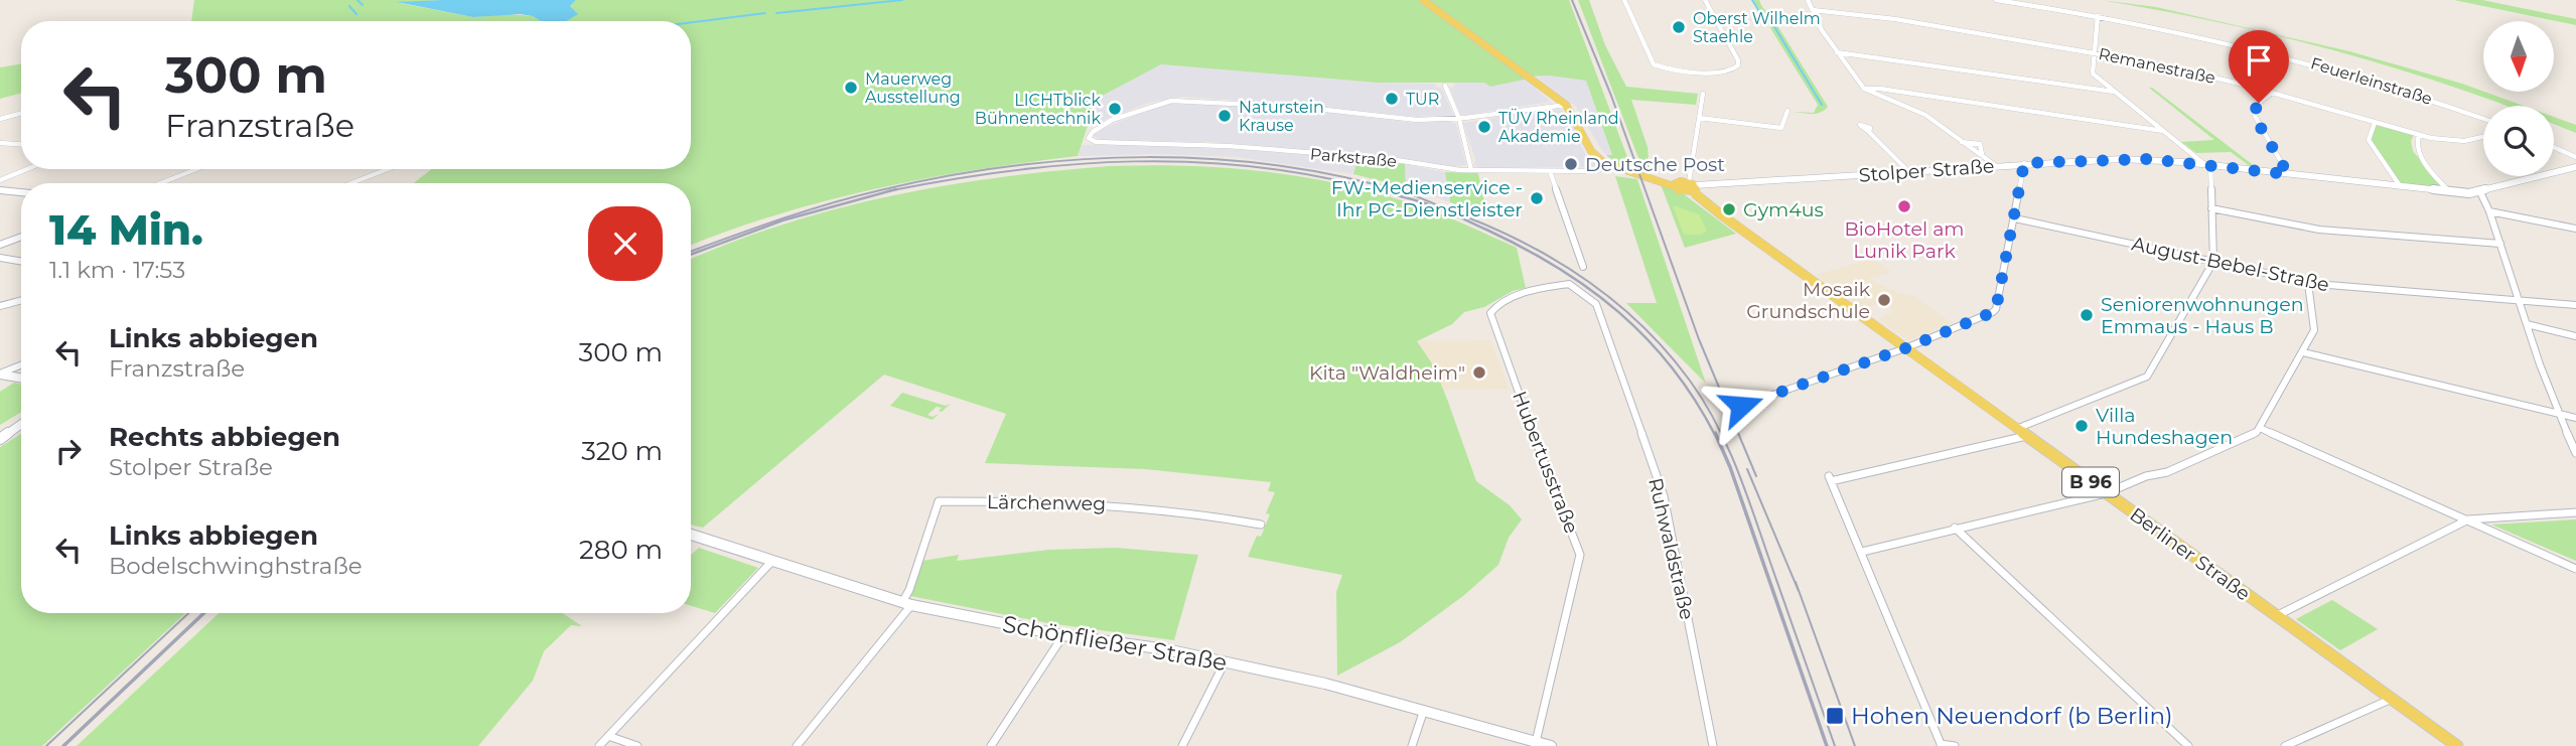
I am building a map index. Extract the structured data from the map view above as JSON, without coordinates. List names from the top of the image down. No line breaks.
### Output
{"streets":{"main road":["Stolper Straße","B 96","Berliner Straße","Schönfließer Straße"],"street":["Remanestraße","Feuerleinstraße","Parkstraße","August-Bebel-Straße","Hubertusstraße","Lärchenweg","Ruhwaldstraße"]},"crossings":[["Parkstraße","B 96"],["Stolper Straße","B 96"],["Stolper Straße","Berliner Straße"],["Hubertusstraße","Ruhwaldstraße"],["Hubertusstraße","Schönfließer Straße"],["B 96","Berliner Straße"],["Lärchenweg","Schönfließer Straße"]],"places":{"other":["Oberst Wilhelm Staehle","Mauerweg Ausstellung","TUR","LICHTblick Bühnentechnik","Naturstein Krause","TÜV Rheinland Akademie","Deutsche Post","FW-Medienservice - Ihr PC-Dienstleister","BioHotel am Lunik Park","Gym4us","Mosaik Grundschule","Seniorenwohnungen Emmaus - Haus B","Kita \"Waldheim\"","Villa Hundeshagen"],"transit":["Hohen Neuendorf (b Berlin)"]},"north":"bottom","page":{"turn":["300 m","Franzstraße"],"heading":["14 Min.","1.1 km · 17:53"],"list":[{"name":"Links abbiegen","note":"Franzstraße","value":"300 m"},{"name":"Rechts abbiegen","note":"Stolper Straße","value":"320 m"},{"name":"Links abbiegen","note":"Bodelschwinghstraße","value":"280 m"}]}}
